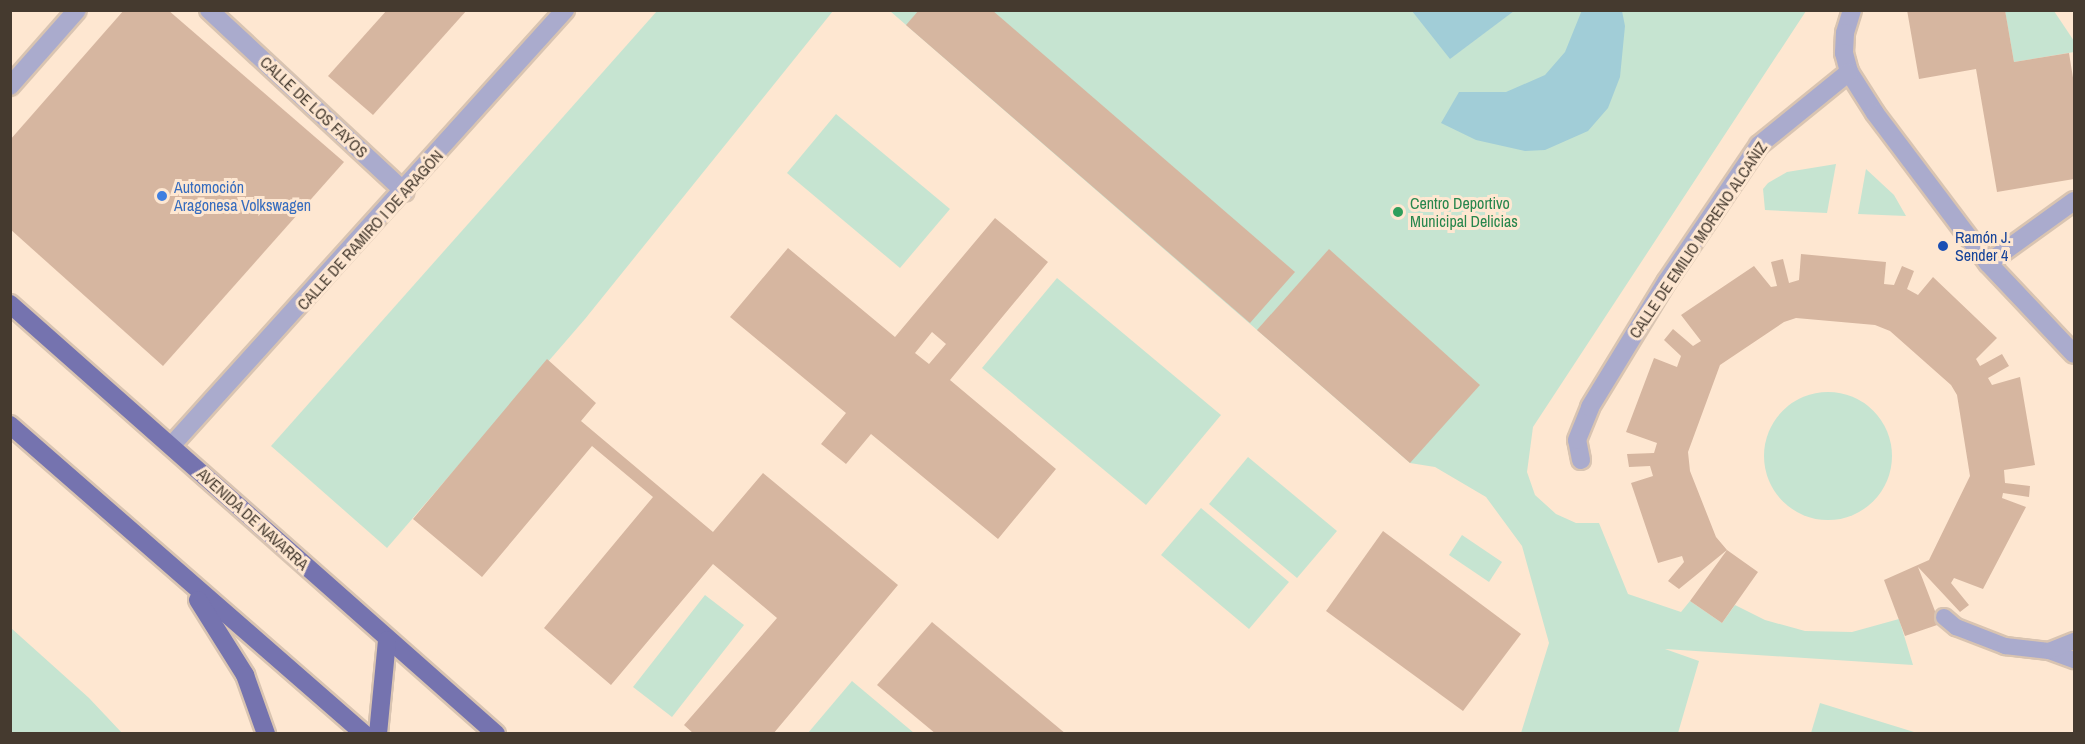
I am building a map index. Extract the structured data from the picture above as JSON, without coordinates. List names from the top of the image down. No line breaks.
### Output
{"streets":{"main road":["AVENIDA DE NAVARRA"],"street":["CALLE DE LOS FAYOS","CALLE DE RAMIRO I DE ARAGÓN","CALLE DE EMILIO MORENO ALCAÑIZ"]},"crossings":[["CALLE DE LOS FAYOS","CALLE DE RAMIRO I DE ARAGÓN"],["CALLE DE RAMIRO I DE ARAGÓN","AVENIDA DE NAVARRA"]],"places":["Automoción Aragonesa Volkswagen","Centro Deportivo Municipal Delicias","Ramón J. Sender 4"]}
